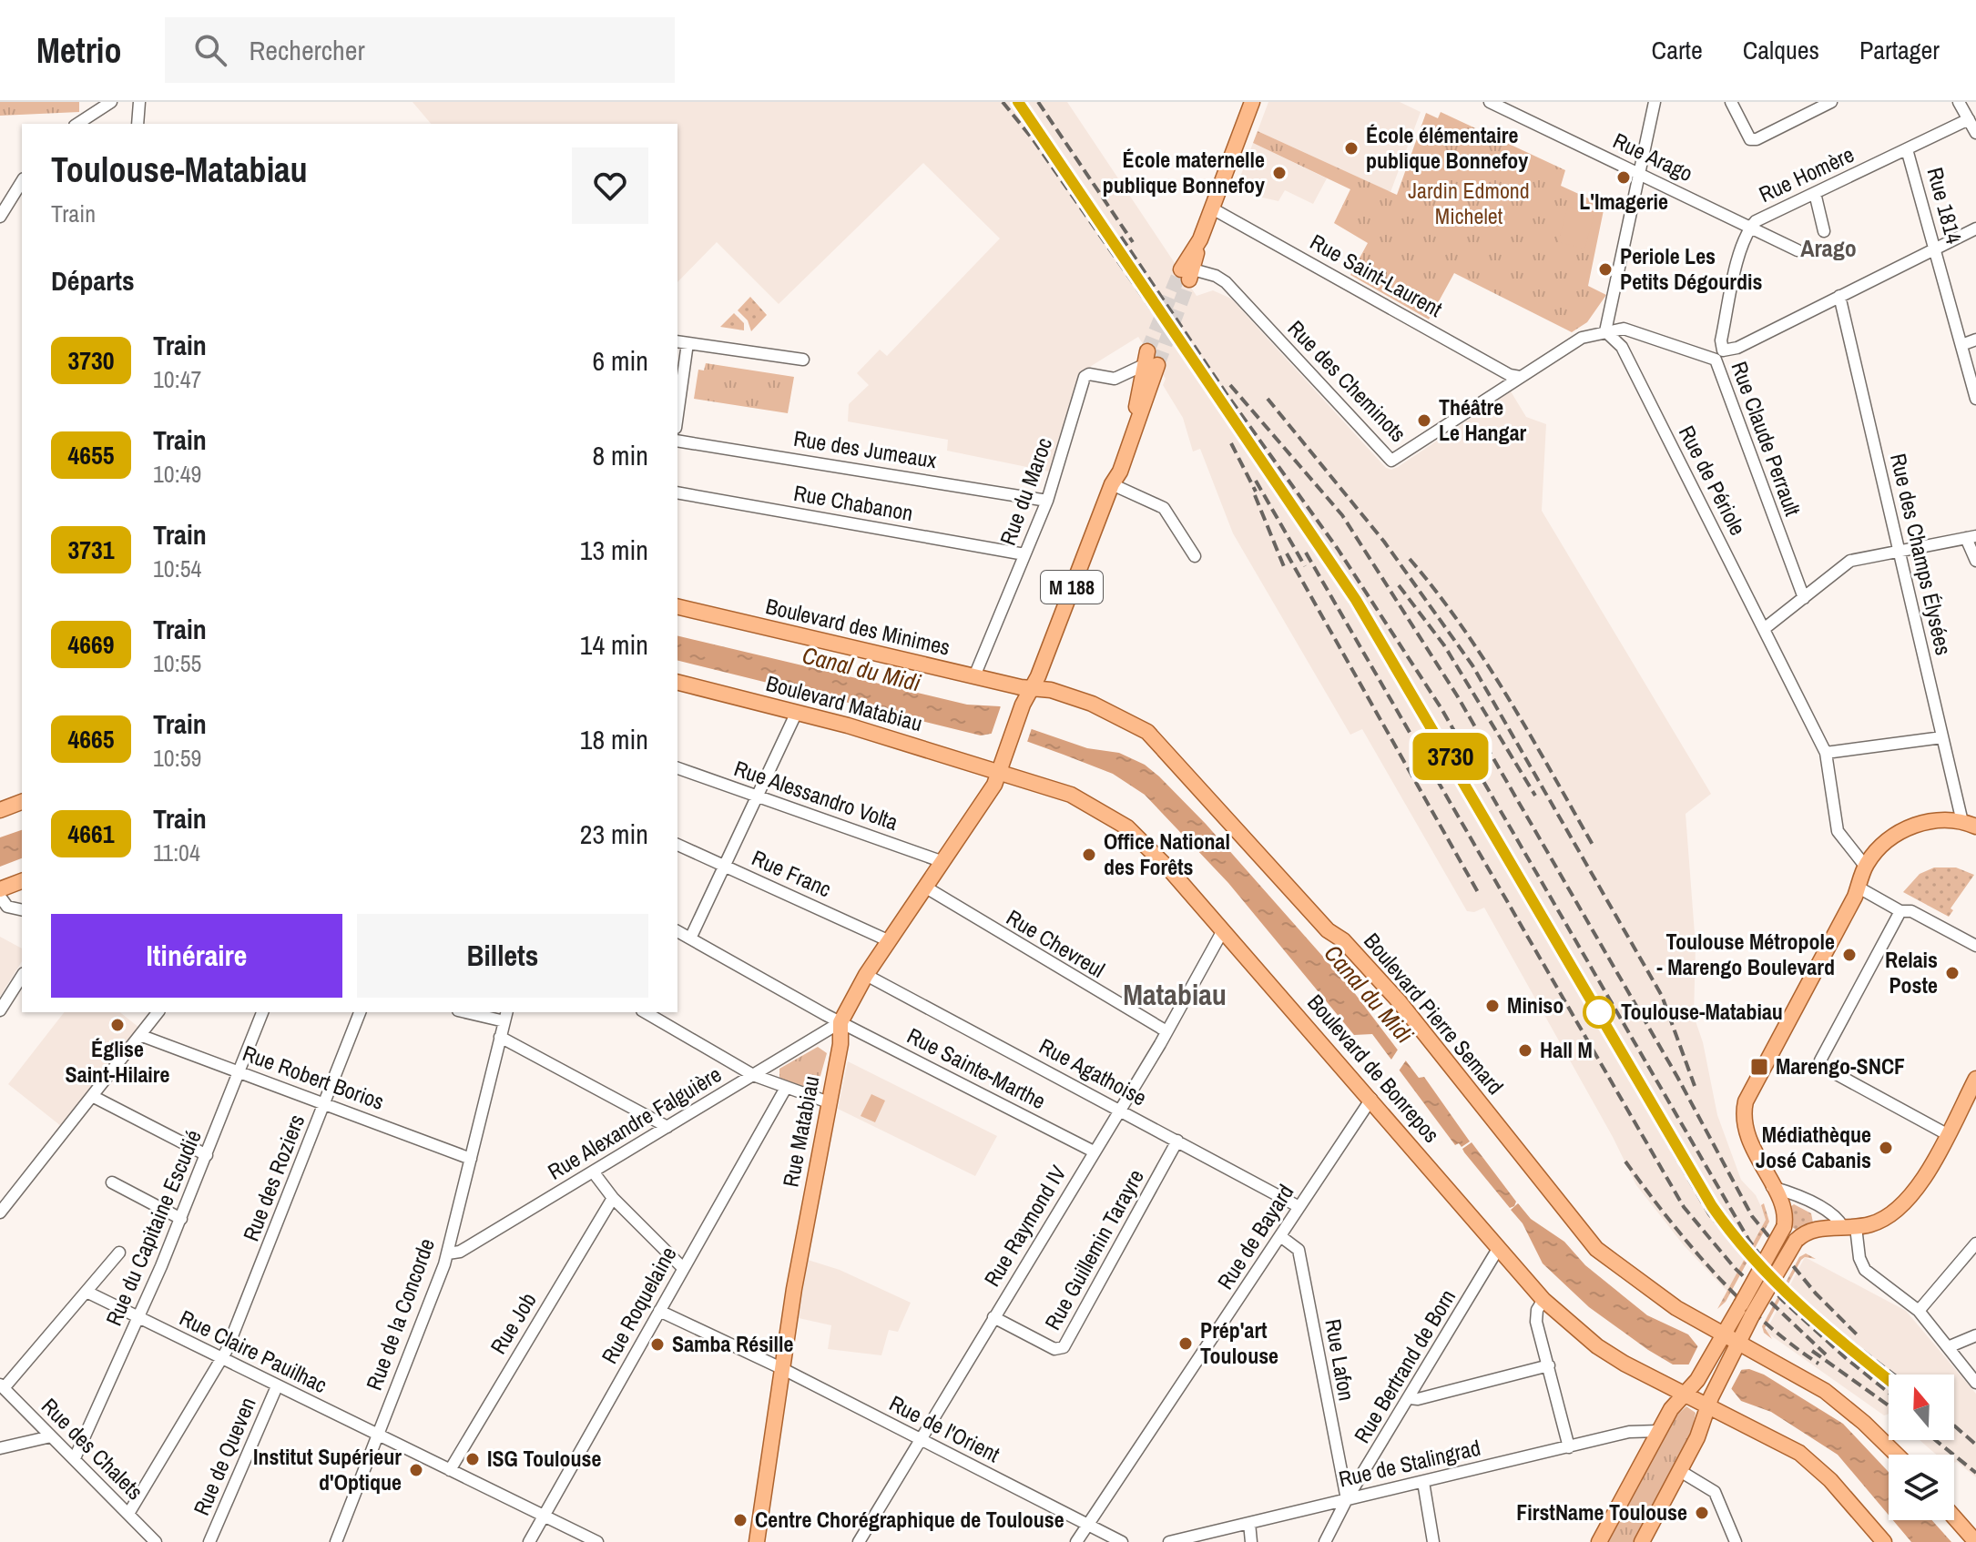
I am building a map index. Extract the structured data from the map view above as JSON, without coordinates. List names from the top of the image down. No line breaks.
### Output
{"streets":{"main road":["M 188","Boulevard des Minimes","Boulevard Matabiau","Boulevard Pierre Semard","Boulevard de Bonrepos","Rue Matabiau"],"street":["Rue Arago","Rue Homère","Rue 1814","Rue Saint-Laurent","Rue des Cheminots","Rue Claude Perrault","Rue des Jumeaux","Rue de Périole","Rue du Maroc","Rue Chabanon","Rue des Champs Élysées","Rue Alessandro Volta","Rue Franc","Rue Chevreul","Rue Sainte-Marthe","Rue Agathoise","Rue Robert Borios","Rue Alexandre Falguière","Rue des Roziers","Rue Raymond IV","Rue du Capitaine Escudié","Rue de Bayard","Rue Guillemin Tarayre","Rue Roquelaine","Rue de la Concorde","Rue Job","Rue Claire Pauilhac","Rue Lafon","Rue Bertrand de Born","Rue de l'Orient","Rue des Chalets","Rue de Queven","Rue de Stalingrad"]},"crossings":[["Rue Arago","Rue Homère"],["Rue Homère","Rue 1814"],["Rue Homère","Rue Claude Perrault"],["Rue Saint-Laurent","Rue des Cheminots"],["Rue des Cheminots","Rue Claude Perrault"],["Rue des Cheminots","Rue de Périole"],["Rue Claude Perrault","Rue de Périole"],["Rue des Jumeaux","Rue du Maroc"],["Rue du Maroc","Rue Chabanon"],["Rue du Maroc","M 188"],["Rue du Maroc","Boulevard des Minimes"],["M 188","Boulevard des Minimes"],["M 188","Boulevard Pierre Semard"],["M 188","Rue Matabiau"],["Boulevard des Minimes","Boulevard Pierre Semard"],["Boulevard des Minimes","Rue Matabiau"],["Boulevard Matabiau","Boulevard de Bonrepos"],["Boulevard Matabiau","Rue Matabiau"],["Rue Alessandro Volta","Rue Matabiau"],["Rue Franc","Rue Matabiau"],["Rue Chevreul","Rue Matabiau"],["Rue Chevreul","Rue Raymond IV"],["Boulevard Pierre Semard","Rue Matabiau"],["Rue Sainte-Marthe","Rue Alexandre Falguière"],["Rue Sainte-Marthe","Rue Matabiau"],["Rue Sainte-Marthe","Rue Raymond IV"],["Boulevard de Bonrepos","Rue Matabiau"],["Boulevard de Bonrepos","Rue Raymond IV"],["Boulevard de Bonrepos","Rue de Bayard"],["Boulevard de Bonrepos","Rue Bertrand de Born"],["Rue Agathoise","Rue Matabiau"],["Rue Agathoise","Rue Raymond IV"],["Rue Agathoise","Rue de Bayard"],["Rue Agathoise","Rue Guillemin Tarayre"],["Rue Robert Borios","Rue des Roziers"],["Rue Robert Borios","Rue du Capitaine Escudié"],["Rue Robert Borios","Rue de la Concorde"],["Rue Alexandre Falguière","Rue Matabiau"],["Rue Alexandre Falguière","Rue de la Concorde"],["Rue Matabiau","Rue de l'Orient"],["Rue des Roziers","Rue Claire Pauilhac"],["Rue des Roziers","Rue des Chalets"],["Rue Raymond IV","Rue Guillemin Tarayre"],["Rue Raymond IV","Rue de l'Orient"],["Rue du Capitaine Escudié","Rue Claire Pauilhac"],["Rue du Capitaine Escudié","Rue des Chalets"],["Rue de Bayard","Rue Lafon"],["Rue de Bayard","Rue de l'Orient"],["Rue Roquelaine","Rue Claire Pauilhac"],["Rue Roquelaine","Rue de l'Orient"],["Rue de la Concorde","Rue Claire Pauilhac"],["Rue Job","Rue Claire Pauilhac"],["Rue Claire Pauilhac","Rue de Queven"],["Rue Lafon","Rue Bertrand de Born"],["Rue Lafon","Rue de Stalingrad"],["Rue Bertrand de Born","Rue de Stalingrad"]],"districts":["Arago","Matabiau"],"water":["Canal du Midi"],"parks":["Jardin Edmond Michelet"],"places":{"other":["École élémentaire publique Bonnefoy","École maternelle publique Bonnefoy","L'Imagerie","Periole Les Petits Dégourdis","Théâtre Le Hangar","Office National des Forêts","Toulouse Métropole - Marengo Boulevard","Relais Poste","Miniso","Toulouse-Matabiau","Église Saint-Hilaire","Hall M","Médiathèque José Cabanis","Prép'art Toulouse","Samba Résille","ISG Toulouse","Institut Supérieur d'Optique","FirstName Toulouse","Centre Chorégraphique de Toulouse"],"transit":["Marengo-SNCF"]},"north":"top","page":{"header":"Metrio","search":"Rechercher","nav":["Carte","Calques","Partager"],"on_map":"3730","heading":[["Toulouse-Matabiau","Train"],"Départs"],"list":[{"mark":"3730","name":"Train","note":"10:47","value":"6 min"},{"mark":"4655","name":"Train","note":"10:49","value":"8 min"},{"mark":"3731","name":"Train","note":"10:54","value":"13 min"},{"mark":"4669","name":"Train","note":"10:55","value":"14 min"},{"mark":"4665","name":"Train","note":"10:59","value":"18 min"},{"mark":"4661","name":"Train","note":"11:04","value":"23 min"}],"buttons":["Itinéraire","Billets"]}}
